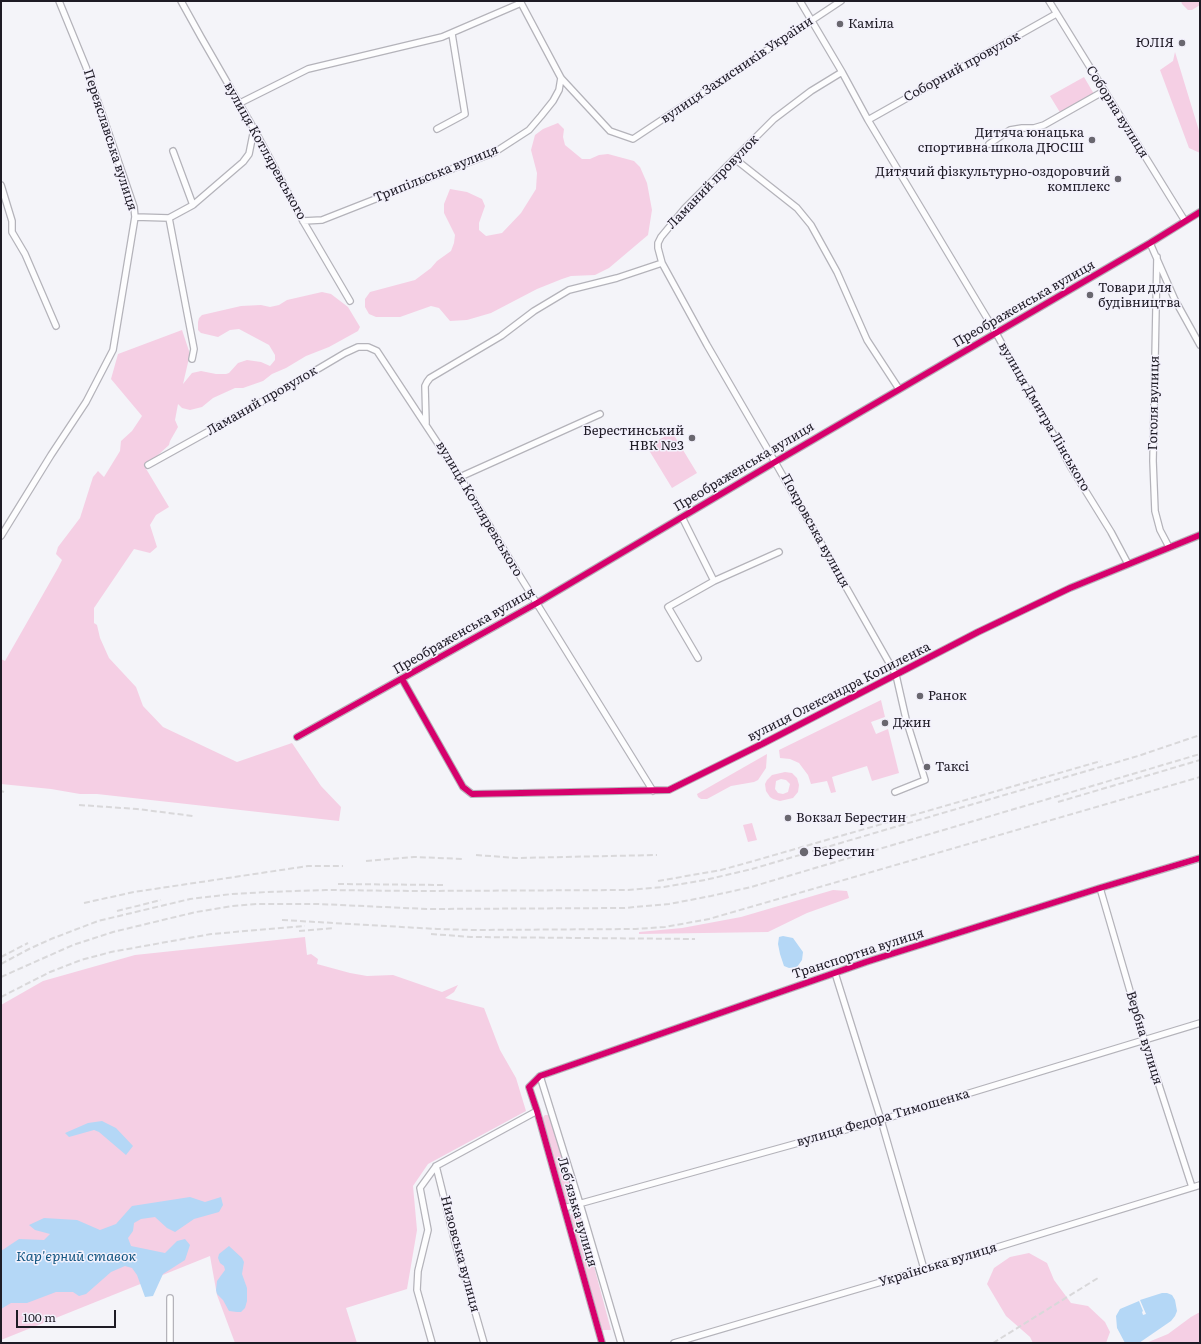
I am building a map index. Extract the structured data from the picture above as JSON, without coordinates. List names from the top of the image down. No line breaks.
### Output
{"streets":{"street":["Соборний провулок","вулиця Захисників України","Соборна вулиця","Переяславська вулиця","вулиця Котляревського","Трипільська вулиця","Ламаний провулок","Преображенська вулиця","Гоголя вулиця","вулиця Дмитра Лінського","Покровська вулиця","вулиця Олександра Копиленка","Транспортна вулиця","Вербна вулиця","вулиця Федора Тимошенка","Леб'язька вулиця","Низовська вулиця","Українська вулиця"]},"crossings":[["Соборний провулок","Соборна вулиця"],["Соборний провулок","вулиця Дмитра Лінського"],["вулиця Захисників України","Трипільська вулиця"],["вулиця Захисників України","вулиця Дмитра Лінського"],["Соборна вулиця","Преображенська вулиця"],["вулиця Котляревського","Трипільська вулиця"],["вулиця Котляревського","Ламаний провулок"],["вулиця Котляревського","Преображенська вулиця"],["вулиця Котляревського","вулиця Олександра Копиленка"],["Ламаний провулок","вулиця Дмитра Лінського"],["Ламаний провулок","Покровська вулиця"],["Преображенська вулиця","вулиця Дмитра Лінського"],["Преображенська вулиця","Покровська вулиця"],["Преображенська вулиця","вулиця Олександра Копиленка"],["Гоголя вулиця","вулиця Олександра Копиленка"],["вулиця Дмитра Лінського","вулиця Олександра Копиленка"],["Покровська вулиця","вулиця Олександра Копиленка"],["Транспортна вулиця","Вербна вулиця"],["Транспортна вулиця","Леб'язька вулиця"],["Вербна вулиця","вулиця Федора Тимошенка"],["Вербна вулиця","Українська вулиця"],["вулиця Федора Тимошенка","Леб'язька вулиця"]],"water":["Кар'єрний ставок"],"places":["Каміла","ЮЛІЯ","Дитяча юнацька спортивна школа ДЮСШ","Дитячий фізкультурно-оздоровчий комплекс","Товари для будівництва","Берестинський НВК №3","Ранок","Джин","Таксі","Вокзал Берестин","Берестин"],"scale_bar":"100 m"}
